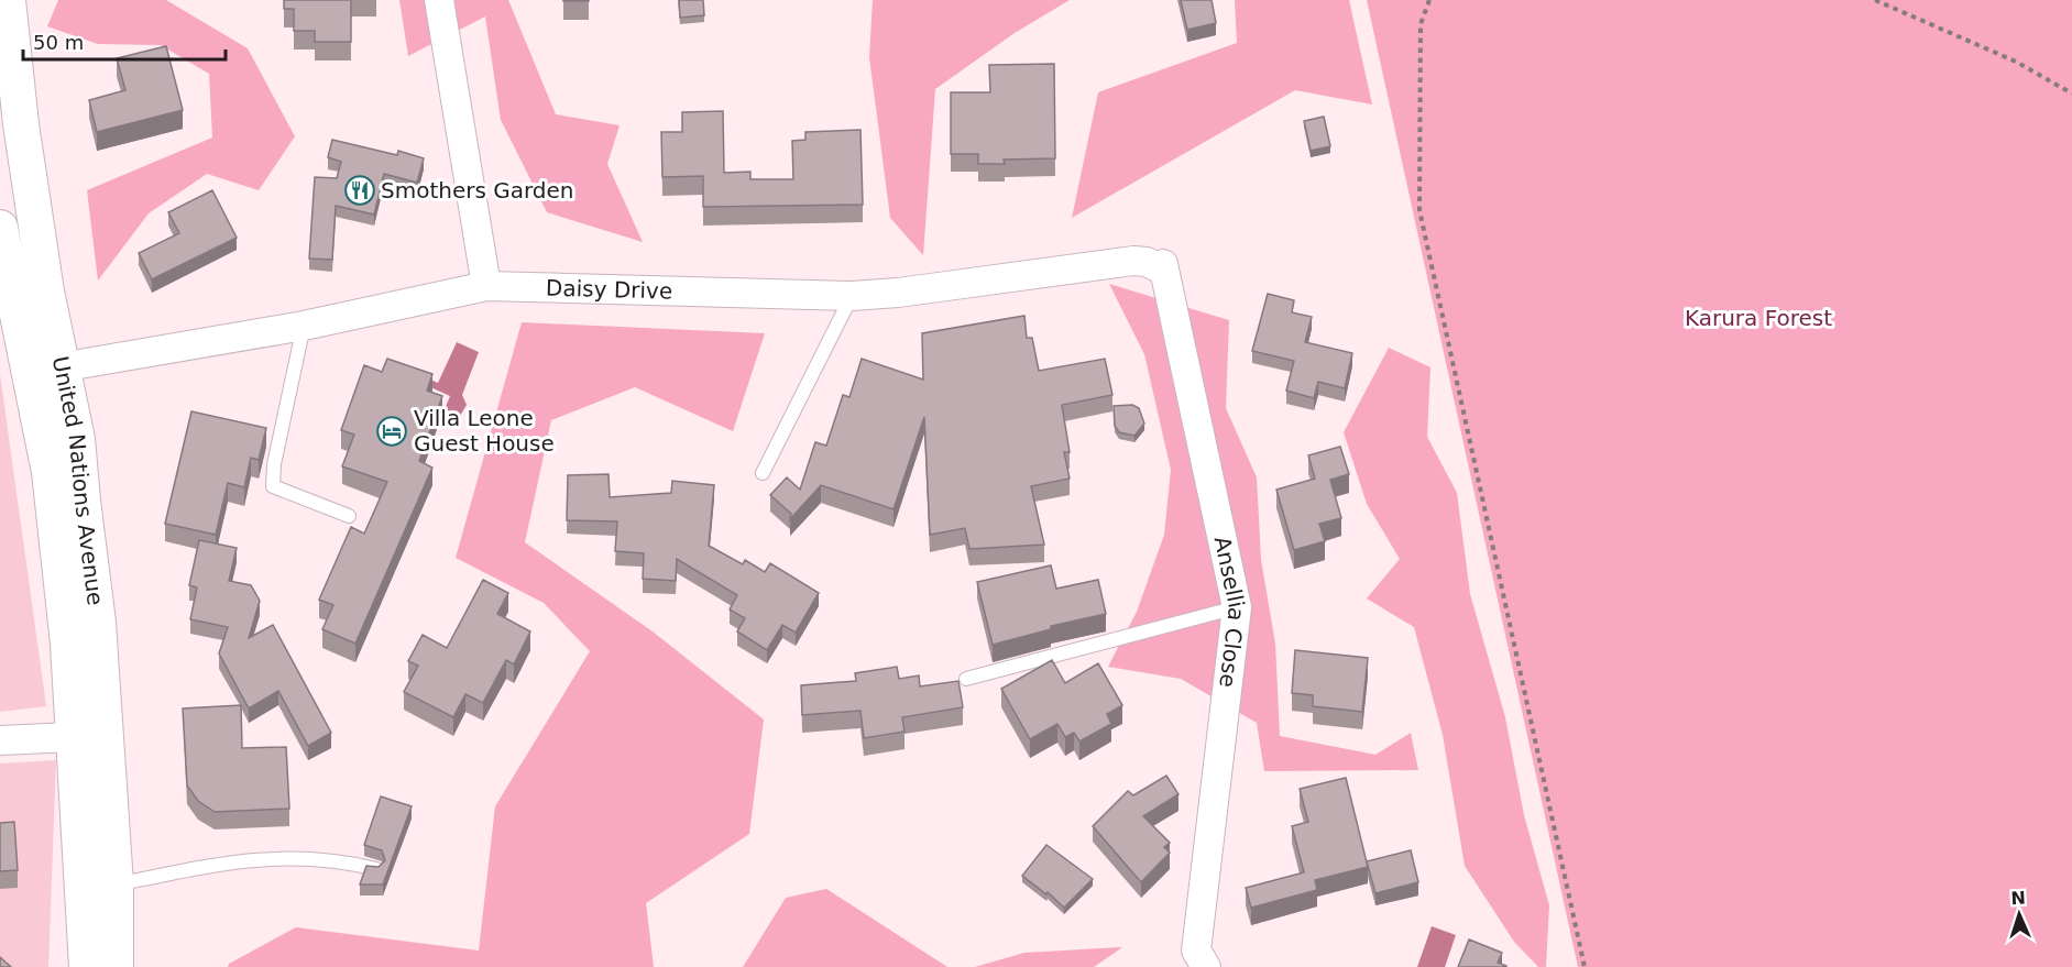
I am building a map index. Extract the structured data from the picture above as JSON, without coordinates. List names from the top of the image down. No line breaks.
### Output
{"streets":{"street":["Daisy Drive","United Nations Avenue","Ansellia Close"]},"crossings":[["Daisy Drive","United Nations Avenue"],["Daisy Drive","Ansellia Close"]],"parks":["Karura Forest"],"places":{"restaurant":["Smothers Garden"],"hotel":["Villa Leone Guest House"]},"scale_bar":"50 m","north":"top"}
